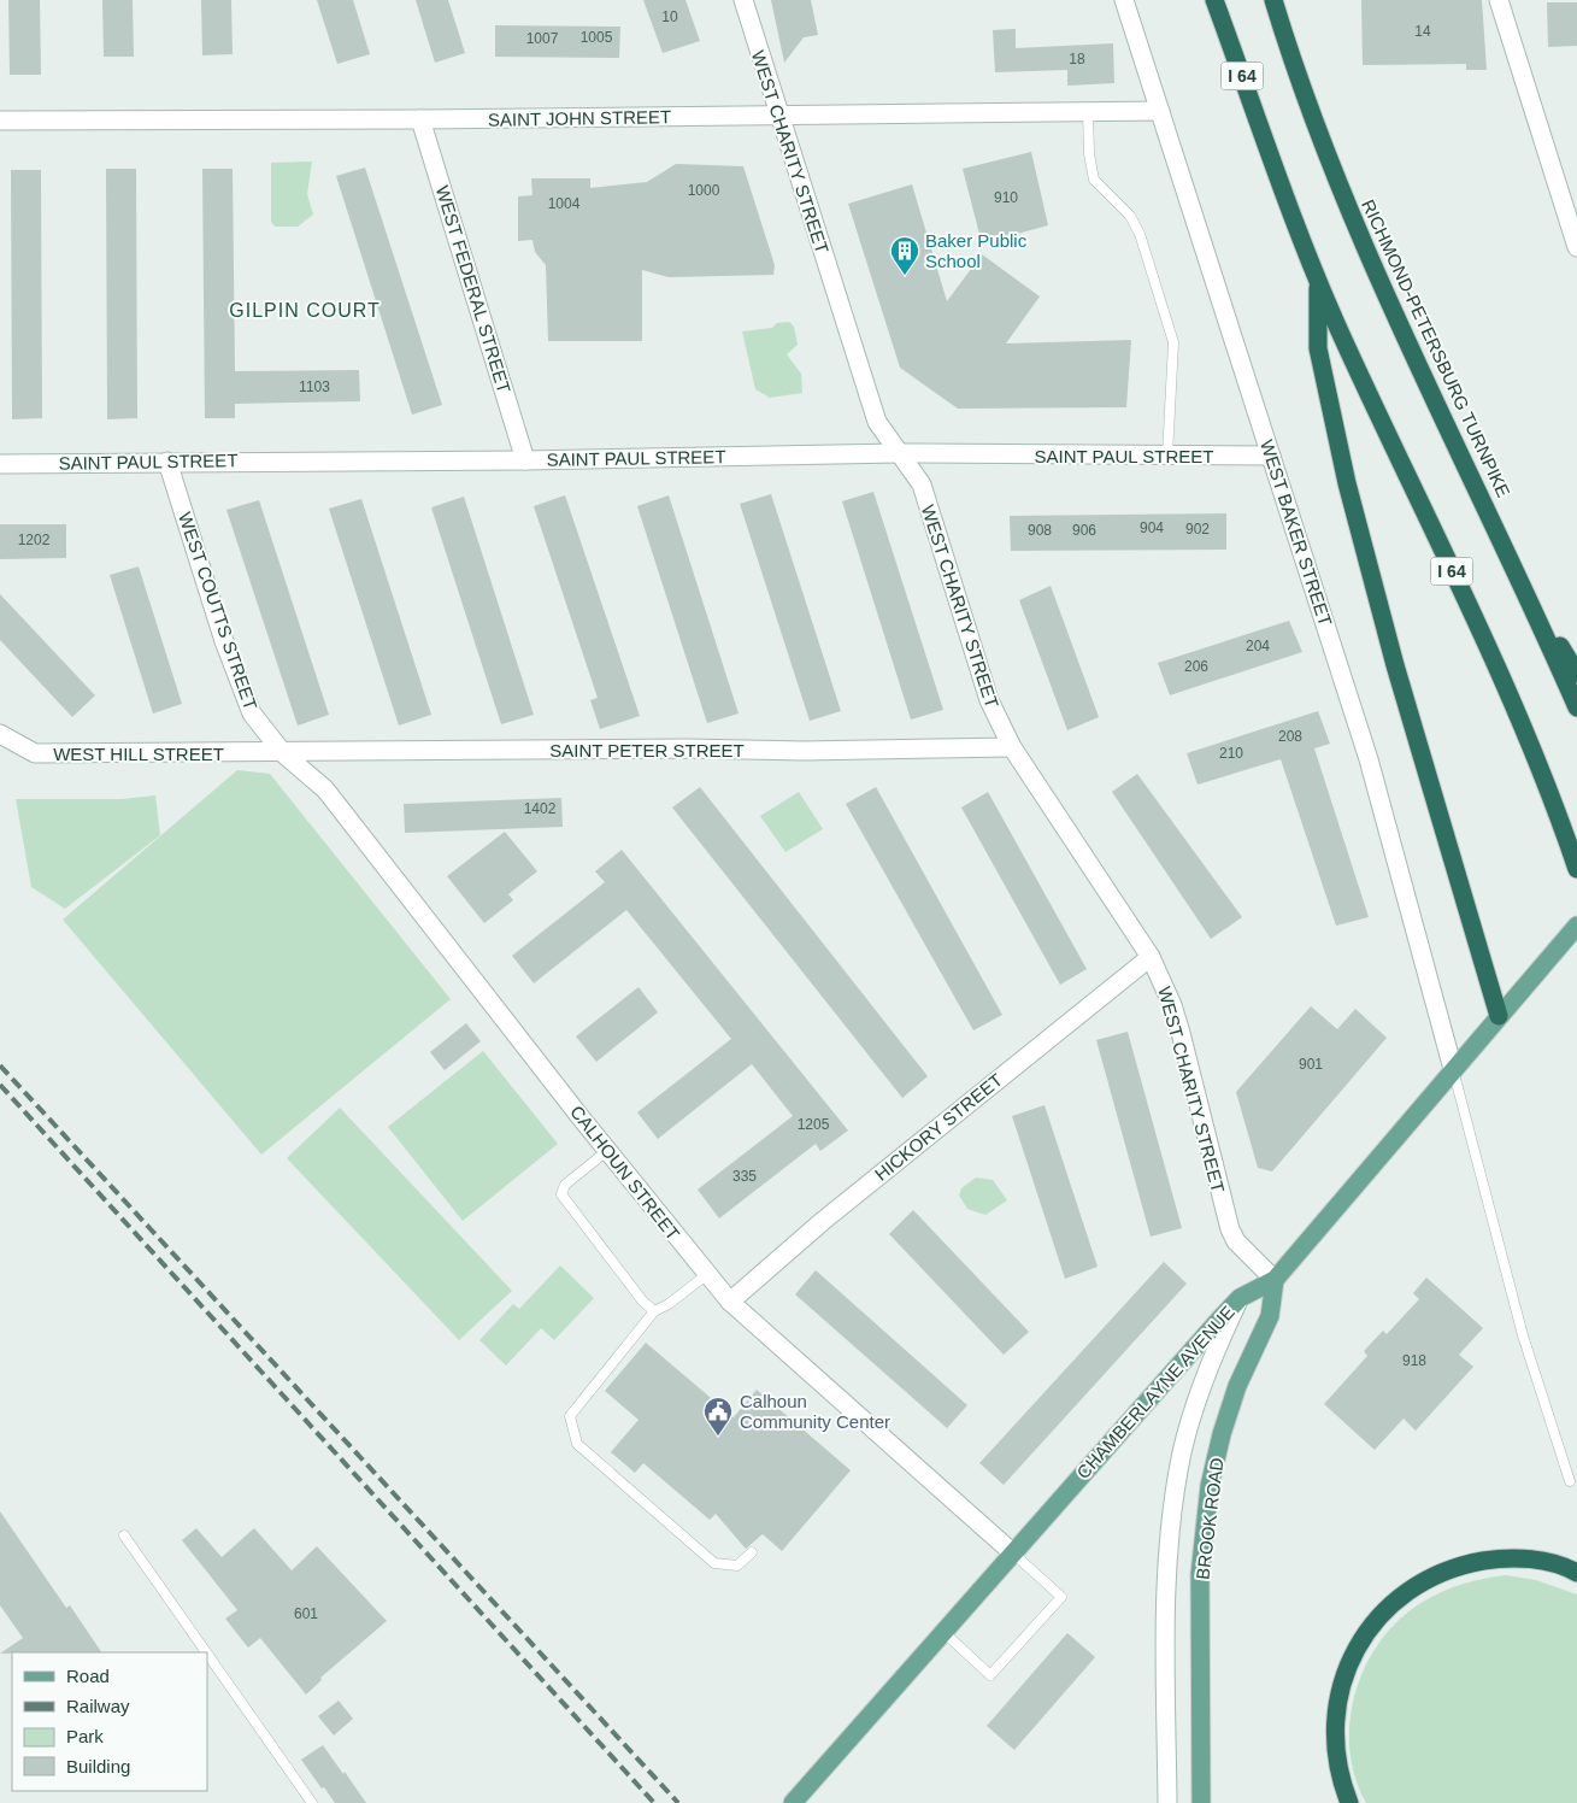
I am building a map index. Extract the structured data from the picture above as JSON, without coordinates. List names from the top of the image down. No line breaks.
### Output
{"streets":{"highway":["I 64","RICHMOND-PETERSBURG TURNPIKE"],"main road":["CHAMBERLAYNE AVENUE","BROOK ROAD"],"street":["SAINT JOHN STREET","WEST CHARITY STREET","WEST FEDERAL STREET","SAINT PAUL STREET","WEST BAKER STREET","WEST COUTTS STREET","SAINT PETER STREET","WEST HILL STREET","HICKORY STREET","CALHOUN STREET"]},"crossings":[["SAINT JOHN STREET","WEST CHARITY STREET"],["SAINT JOHN STREET","WEST FEDERAL STREET"],["SAINT JOHN STREET","WEST BAKER STREET"],["WEST CHARITY STREET","SAINT PAUL STREET"],["WEST CHARITY STREET","SAINT PETER STREET"],["WEST CHARITY STREET","HICKORY STREET"],["WEST CHARITY STREET","CHAMBERLAYNE AVENUE"],["WEST CHARITY STREET","BROOK ROAD"],["WEST FEDERAL STREET","SAINT PAUL STREET"],["SAINT PAUL STREET","WEST BAKER STREET"],["SAINT PAUL STREET","WEST COUTTS STREET"],["WEST BAKER STREET","CHAMBERLAYNE AVENUE"],["WEST COUTTS STREET","SAINT PETER STREET"],["WEST COUTTS STREET","WEST HILL STREET"],["WEST COUTTS STREET","CALHOUN STREET"],["SAINT PETER STREET","WEST HILL STREET"],["SAINT PETER STREET","CALHOUN STREET"],["WEST HILL STREET","CALHOUN STREET"],["HICKORY STREET","CALHOUN STREET"],["CALHOUN STREET","CHAMBERLAYNE AVENUE"],["CHAMBERLAYNE AVENUE","BROOK ROAD"]],"districts":["GILPIN COURT"],"places":{"building":["Baker Public School"],"public building":["Calhoun Community Center"]},"house_numbers":["10","14","1005","1007","18","1000","910","1004","1103","904","902","908","906","1202","204","206","208","210","1402","901","1205","335","918","601"],"legend":["Road","Railway","Park","Building"]}
